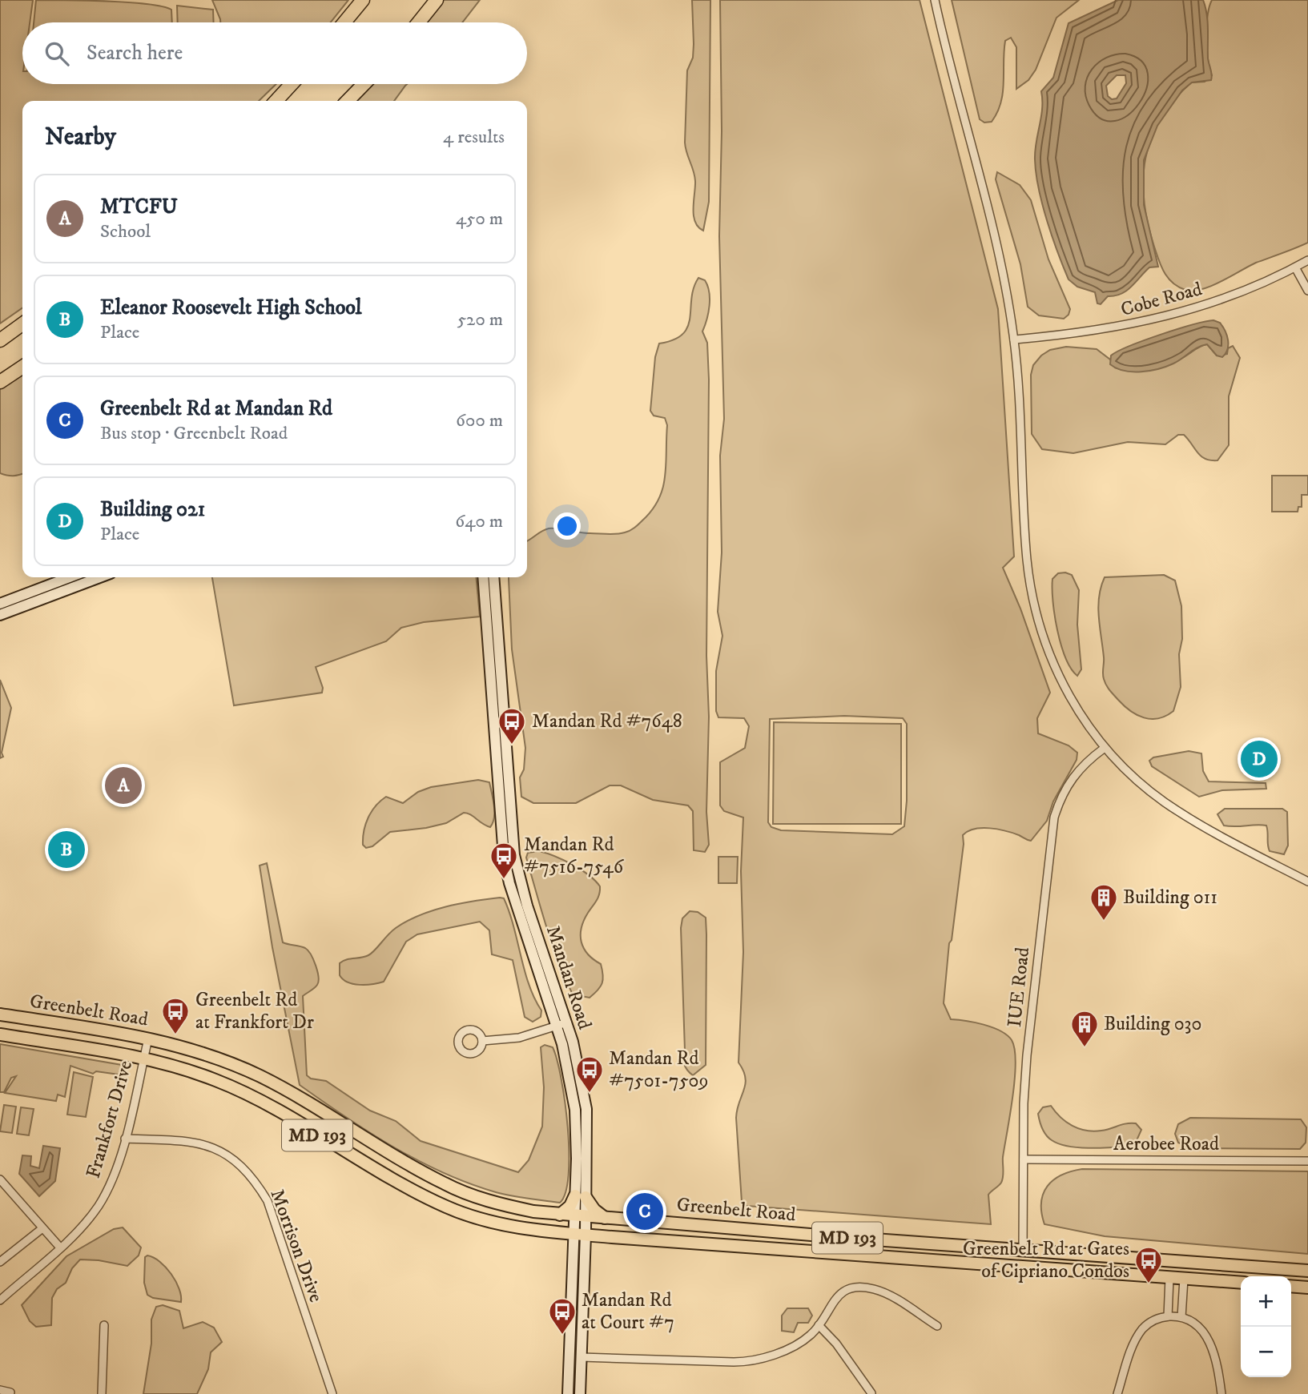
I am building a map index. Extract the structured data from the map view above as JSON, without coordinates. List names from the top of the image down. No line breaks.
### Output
{"streets":{"main road":["Greenbelt Road","MD 193"],"street":["Cobe Road","Mandan Road","IUE Road","Frankfort Drive","Aerobee Road","Morrison Drive"]},"crossings":[["Mandan Road","Greenbelt Road"],["IUE Road","Greenbelt Road"],["IUE Road","Aerobee Road"],["Greenbelt Road","Frankfort Drive"],["Frankfort Drive","Morrison Drive"]],"places":{"bus stop":["Mandan Rd #7648","Mandan Rd #7516-7546","Greenbelt Rd at Frankfort Dr","Mandan Rd #7501-7509","Greenbelt Rd at Gates of Cipriano Condos","Mandan Rd at Court #7"],"building":["Building 011","Building 030"]},"page":{"search":"Search here","heading":["Nearby","4 results"],"list":[{"mark":"A","name":"MTCFU","note":"School","value":"450 m"},{"mark":"B","name":"Eleanor Roosevelt High School","note":"Place","value":"520 m"},{"mark":"C","name":"Greenbelt Rd at Mandan Rd","note":"Bus stop · Greenbelt Road","value":"600 m"},{"mark":"D","name":"Building 021","note":"Place","value":"640 m"}],"pins":["D","A","B","C"],"map_buttons":["+","−"]}}
